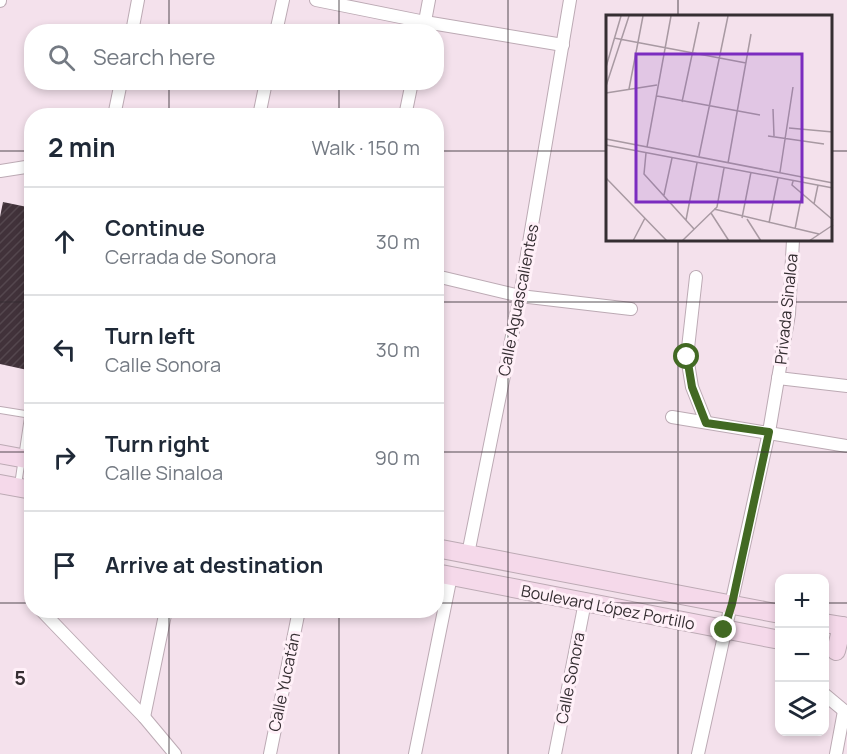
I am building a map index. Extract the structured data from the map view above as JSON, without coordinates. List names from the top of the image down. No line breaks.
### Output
{"streets":{"main road":["Boulevard López Portillo"],"street":["Calle Aguascalientes","Privada Sinaloa","Calle Sonora","Calle Yucatán"]},"crossings":[["Calle Aguascalientes","Boulevard López Portillo"],["Privada Sinaloa","Boulevard López Portillo"],["Boulevard López Portillo","Calle Sonora"]],"page":{"search":"Search here","heading":["2 min","Walk · 150 m"],"list":[["Continue","Cerrada de Sonora","30 m"],["Turn left","Calle Sonora","30 m"],["Turn right","Calle Sinaloa","90 m"],"Arrive at destination"],"map_buttons":["+","−"]},"grid":{"rows":["5"]}}
